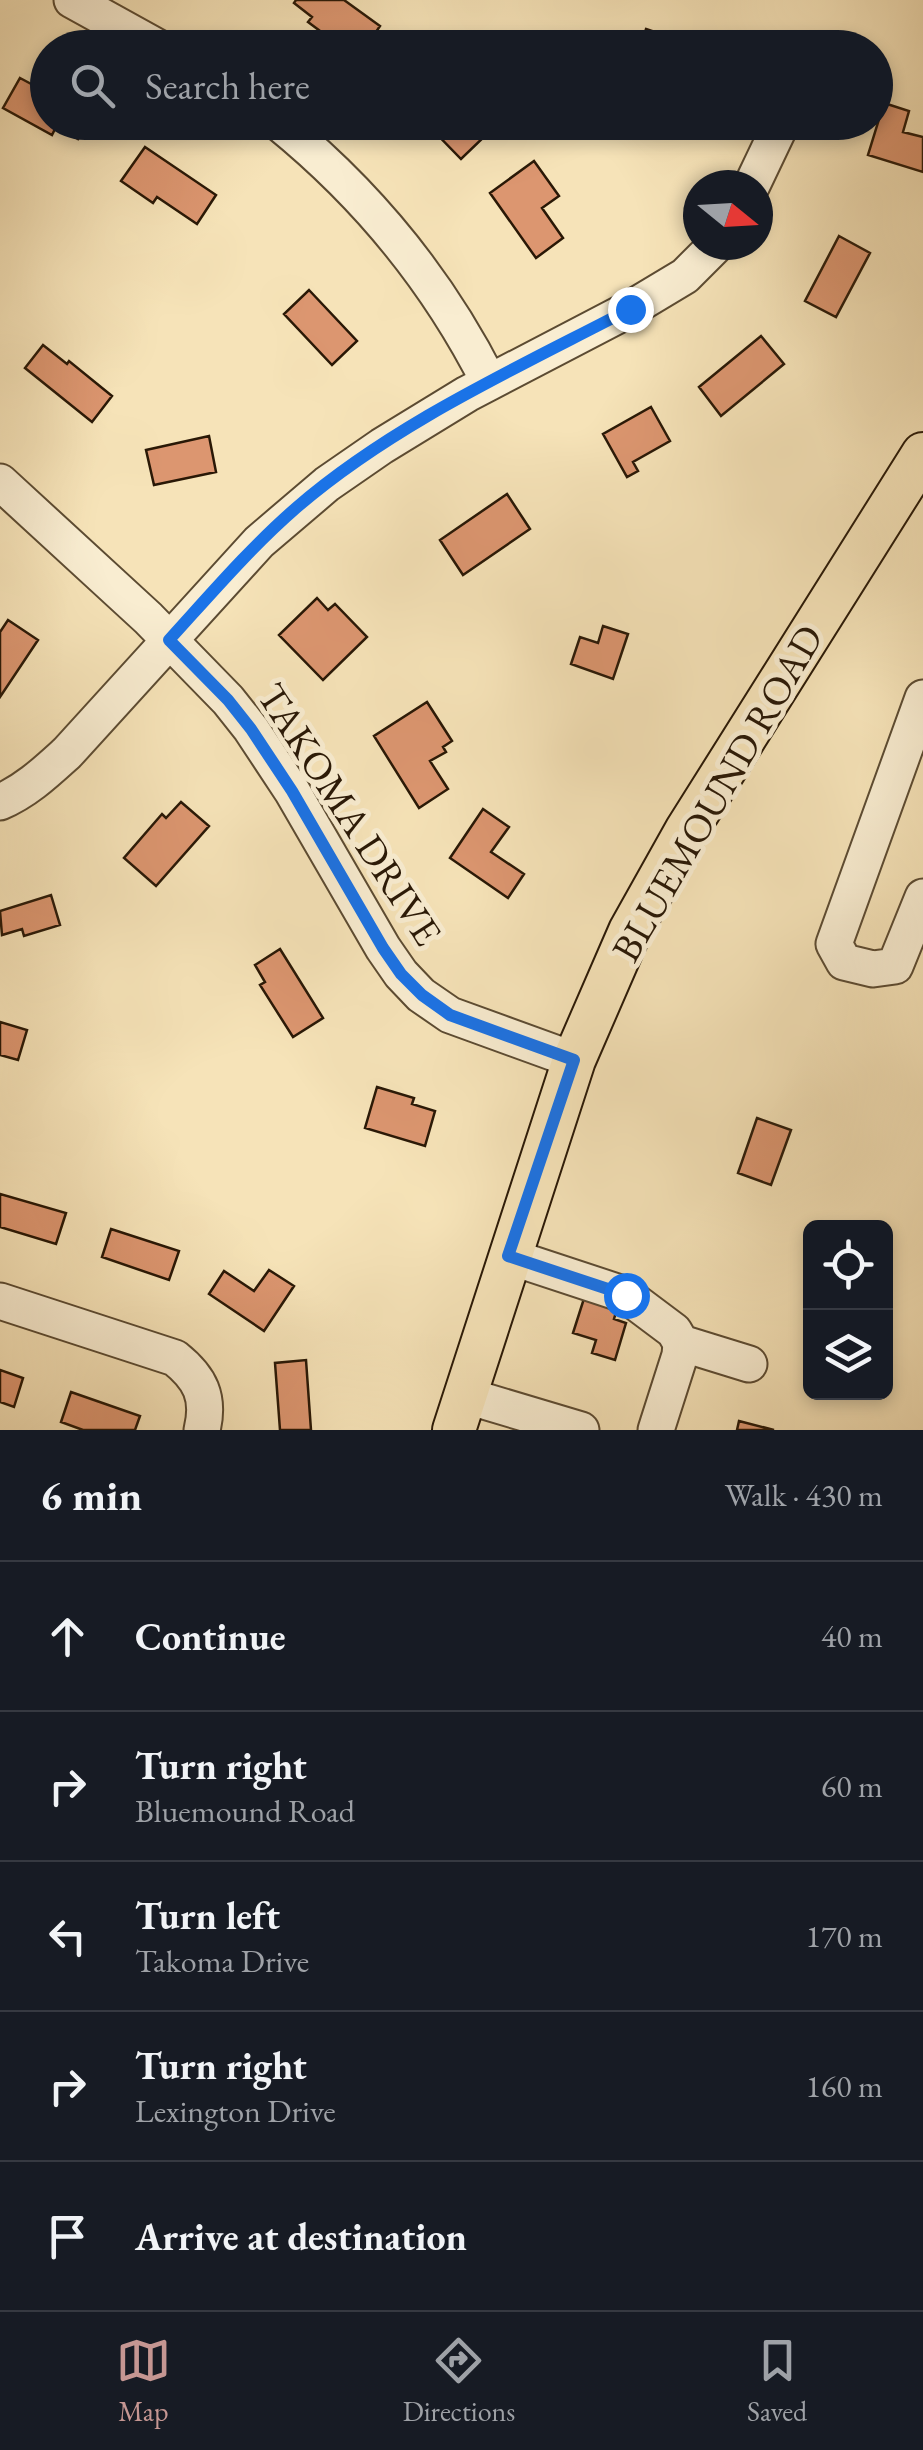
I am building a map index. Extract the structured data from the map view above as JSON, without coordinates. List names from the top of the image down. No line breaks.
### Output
{"streets":{"main road":["BLUEMOUND ROAD"],"street":["TAKOMA DRIVE"]},"crossings":[["BLUEMOUND ROAD","TAKOMA DRIVE"]],"north":"right","page":{"search":"Search here","heading":["6 min","Walk · 430 m"],"list":[["Continue","40 m"],["Turn right","Bluemound Road","60 m"],["Turn left","Takoma Drive","170 m"],["Turn right","Lexington Drive","160 m"],"Arrive at destination"],"nav":["Map","Directions","Saved"]}}
